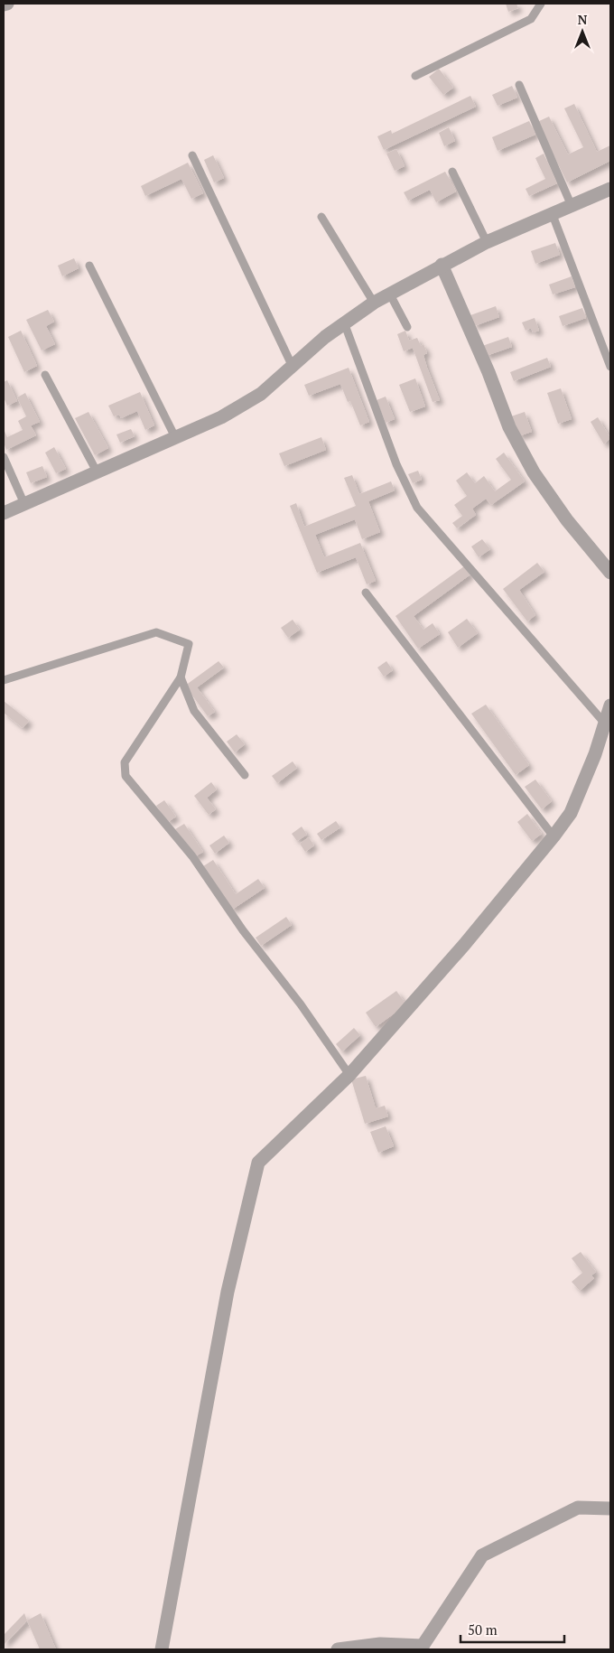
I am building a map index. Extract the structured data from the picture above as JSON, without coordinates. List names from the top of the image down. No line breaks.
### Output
{"scale_bar":"50 m","north":"top"}
